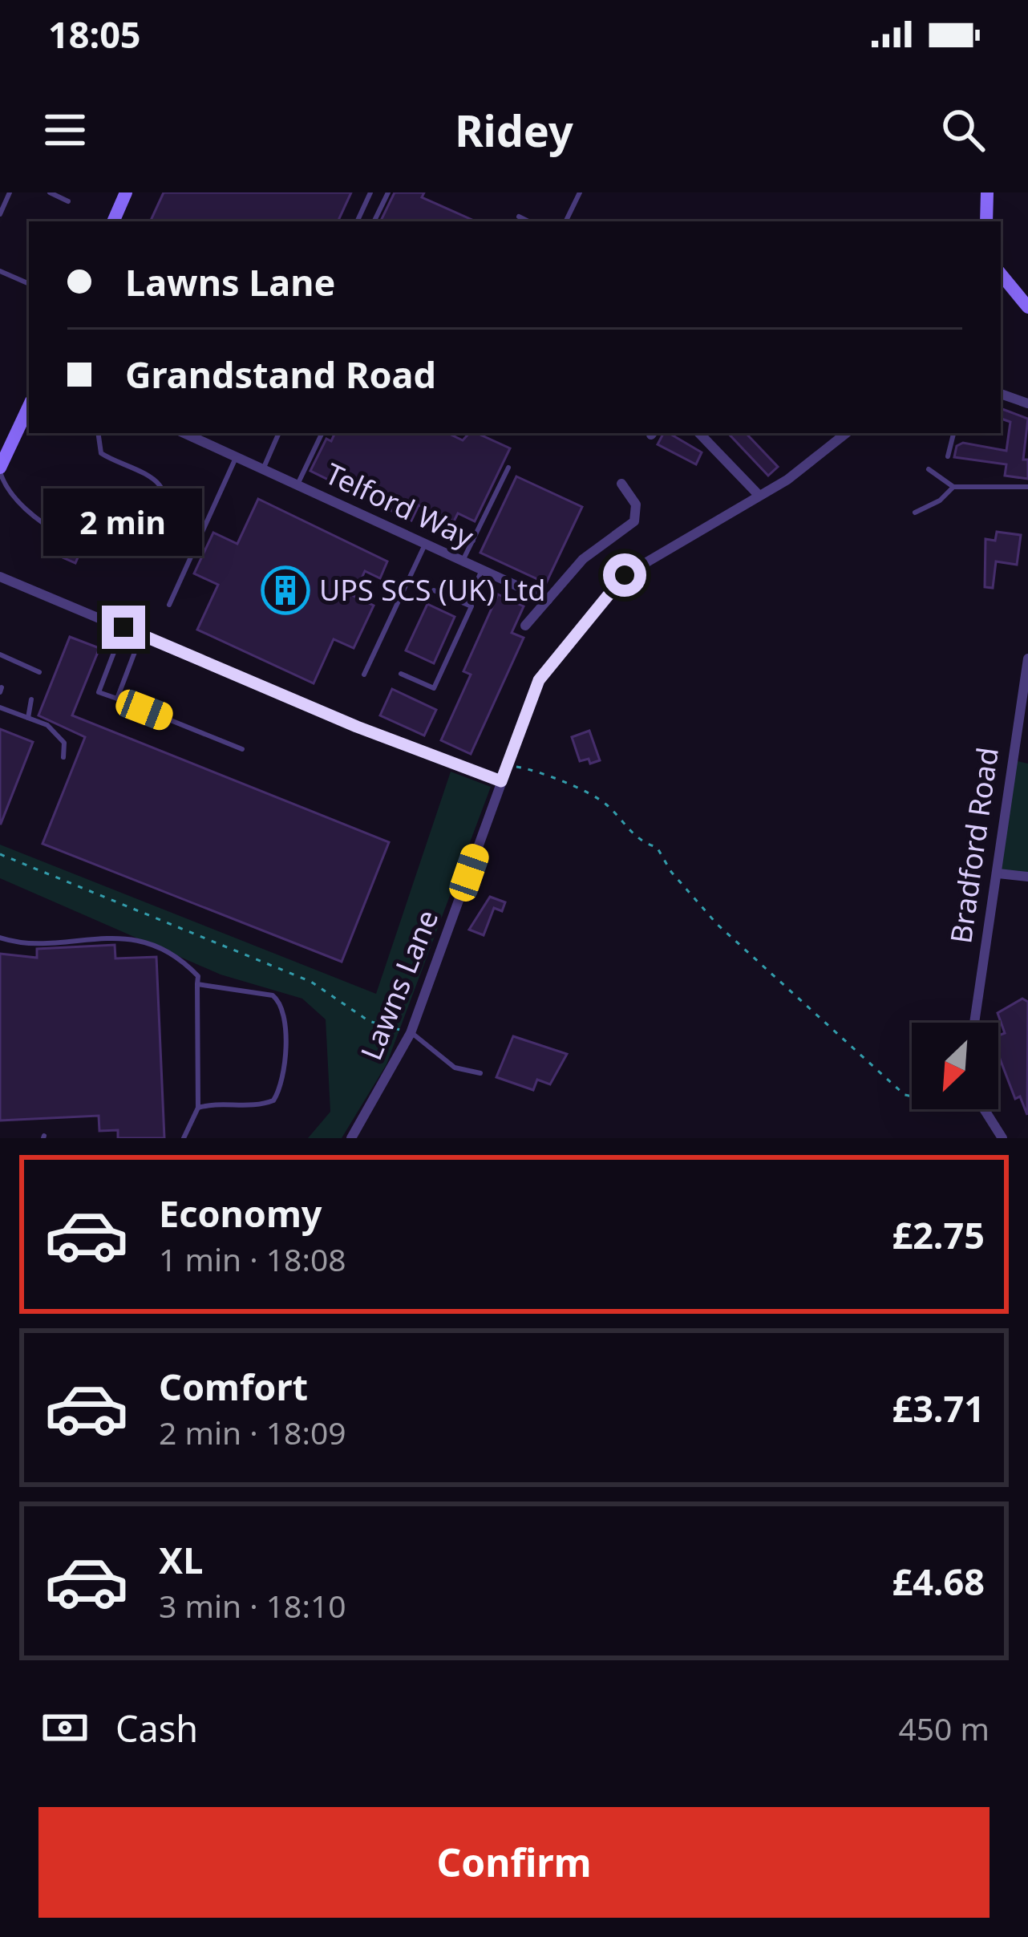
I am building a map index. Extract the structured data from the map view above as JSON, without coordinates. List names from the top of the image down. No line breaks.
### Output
{"streets":{"street":["Telford Way","Bradford Road","Lawns Lane"]},"places":{"building":["UPS SCS (UK) Ltd"]},"north":"bottom left","page":{"status":"18:05","header":"Ridey","banner":["Lawns Lane","Grandstand Road"],"bubble":"2 min","list":[{"name":"Economy","note":"1 min · 18:08","value":"£2.75"},{"name":"Comfort","note":"2 min · 18:09","value":"£3.71"},{"name":"XL","note":"3 min · 18:10","value":"£4.68"}],"pay":["Cash","450 m"],"buttons":"Confirm"}}
